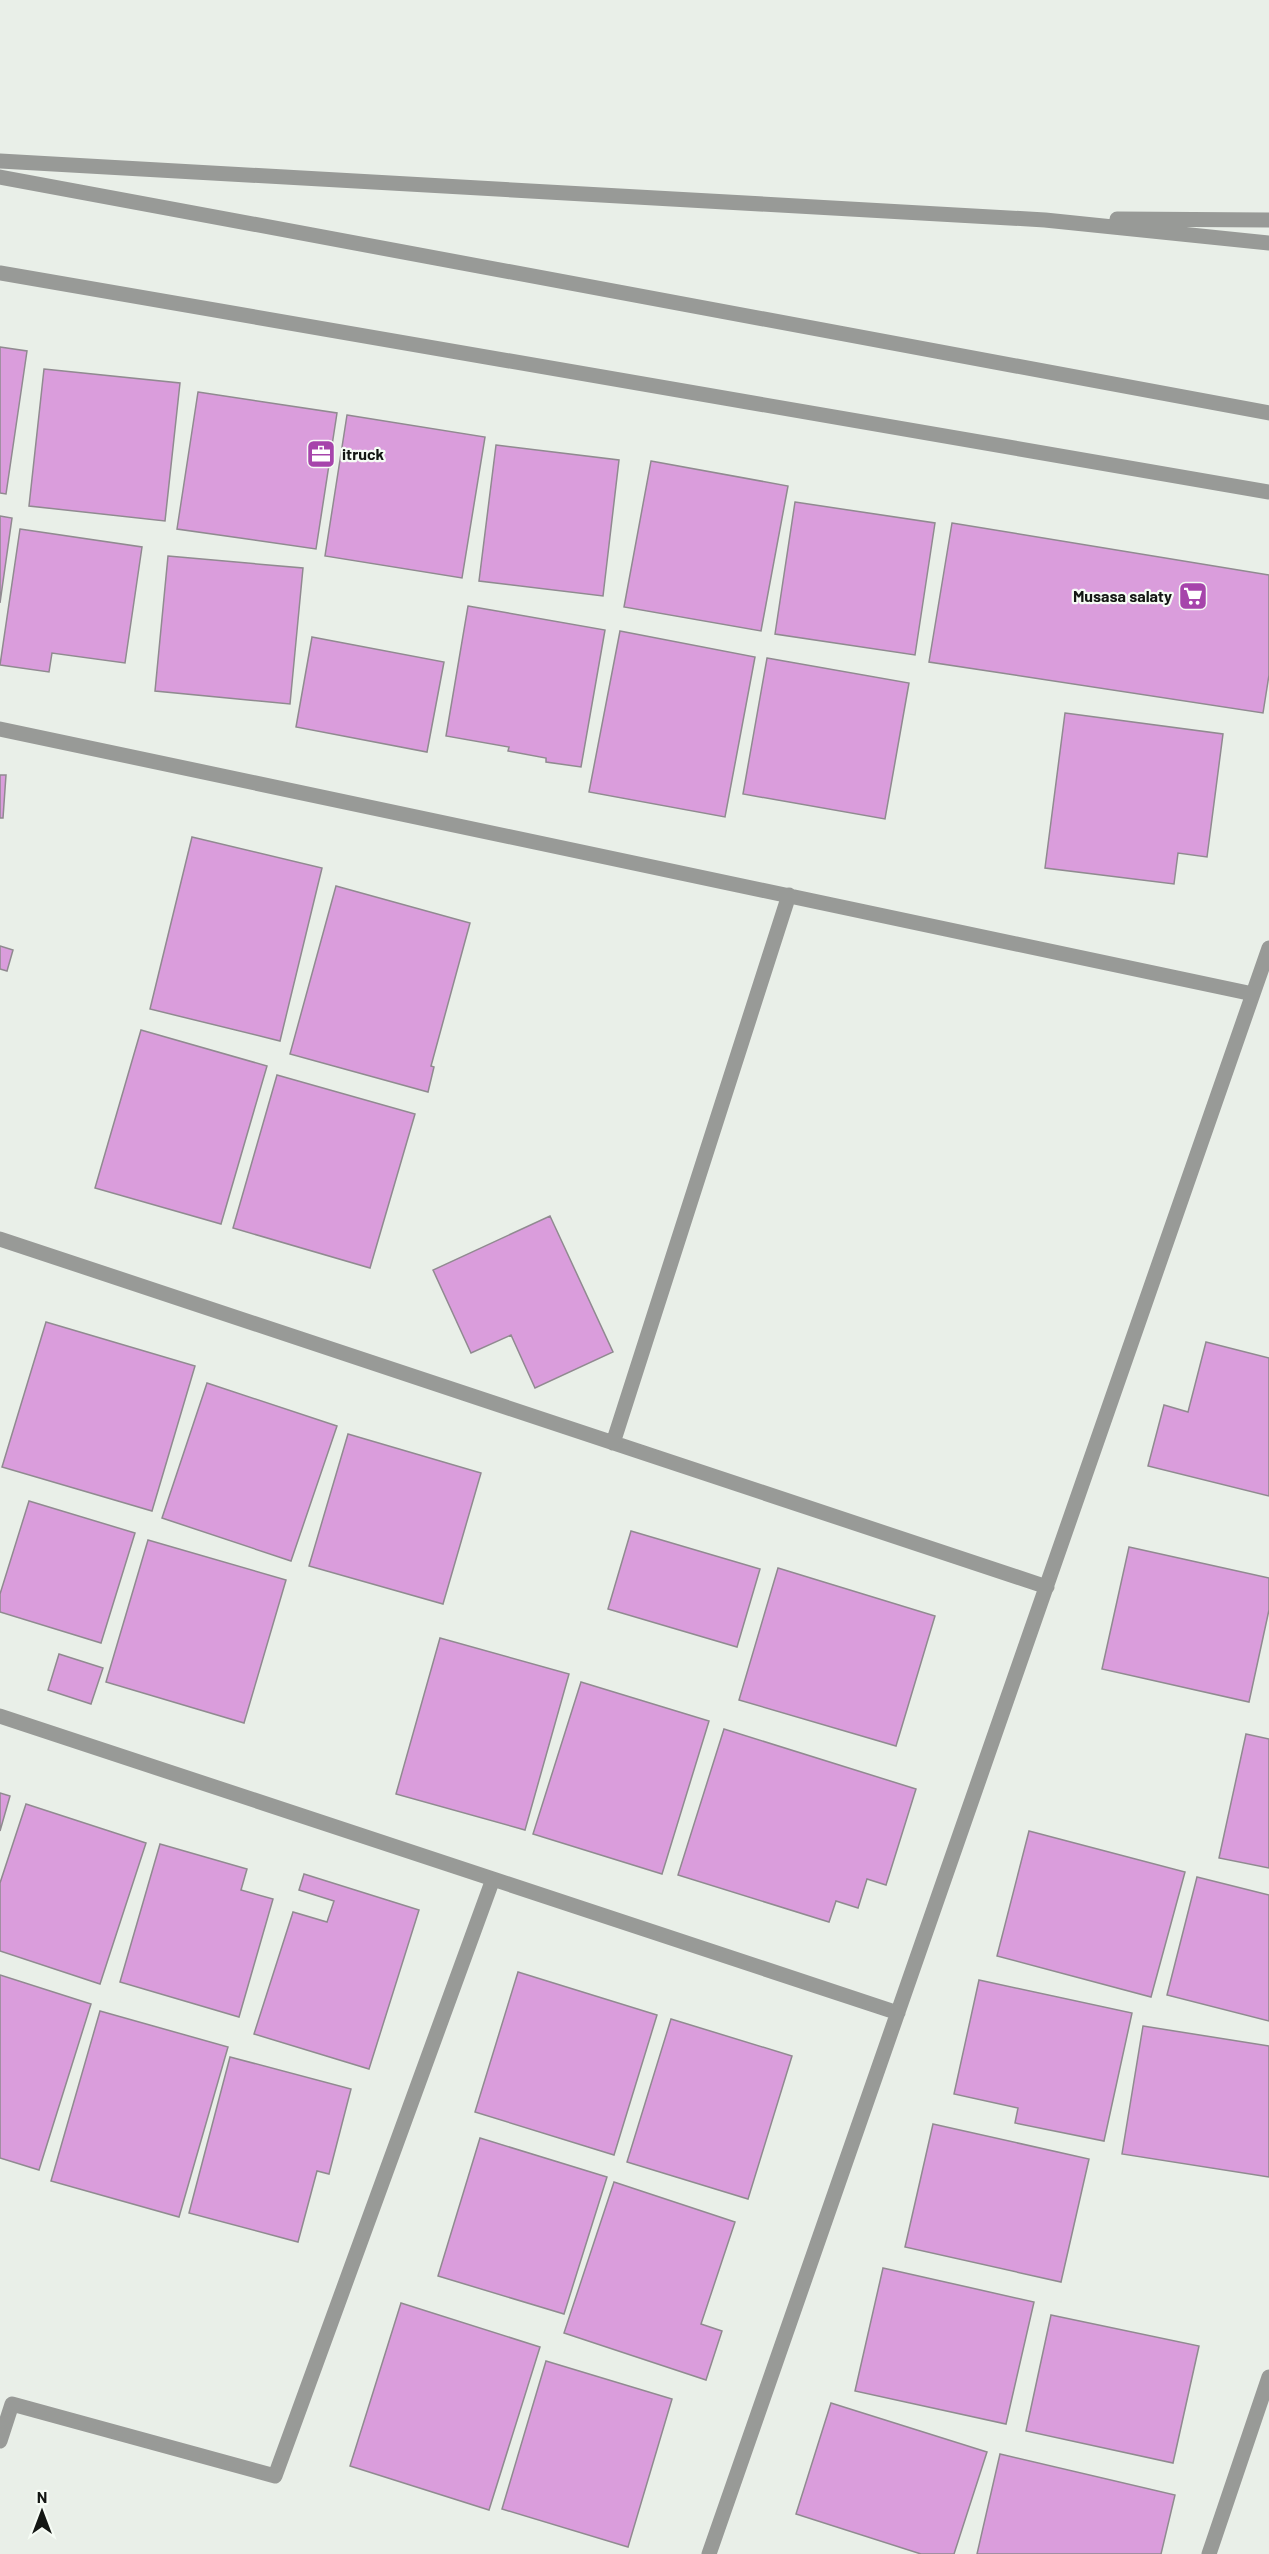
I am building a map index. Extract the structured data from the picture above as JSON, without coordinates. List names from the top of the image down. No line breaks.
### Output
{"places":{"office":["itruck"],"supermarket":["Musasa salaty"]},"north":"top"}
